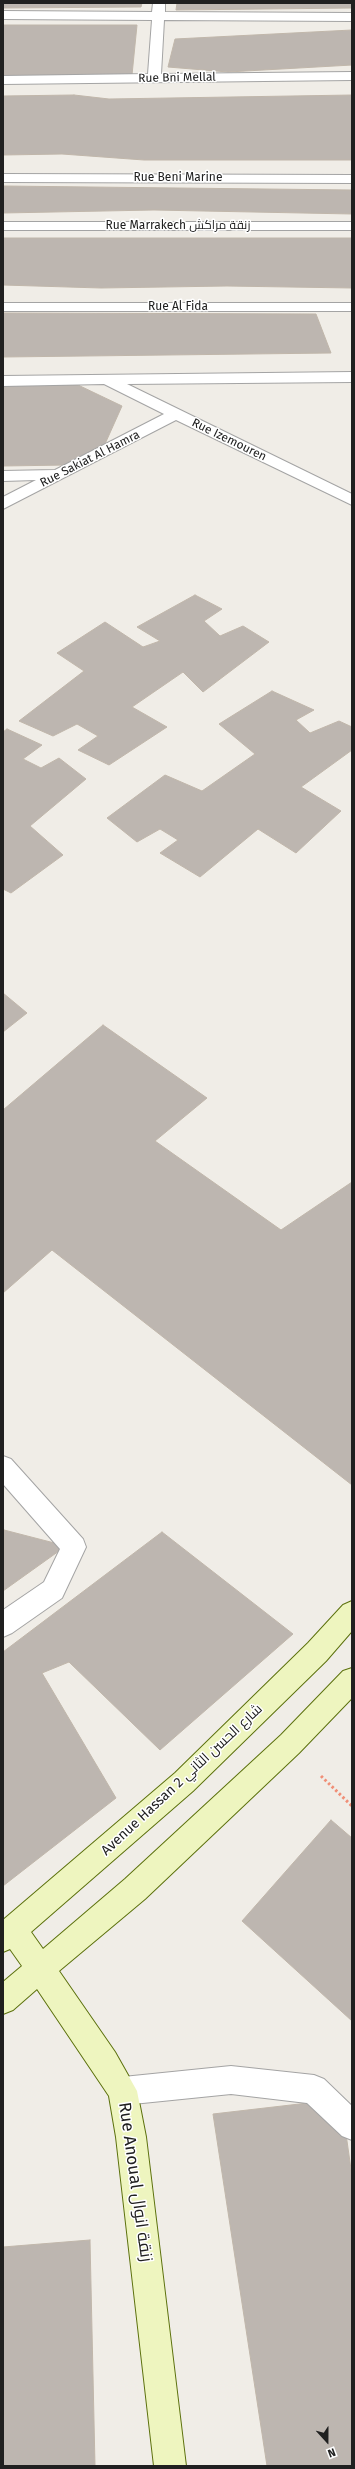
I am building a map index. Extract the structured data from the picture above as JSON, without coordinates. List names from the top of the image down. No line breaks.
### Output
{"streets":{"street":["Rue Bni Mellal","Rue Beni Marine","Rue Marrakech زنقة مراكش","Rue Al Fida","Rue Izemouren","Rue Sakiat Al Hamra","Avenue Hassan 2 شارع الحسن الثاني","Rue Anoual زنقة انوال"]},"crossings":[["Rue Izemouren","Rue Sakiat Al Hamra"],["Avenue Hassan 2 شارع الحسن الثاني","Rue Anoual زنقة انوال"]],"north":"bottom"}
